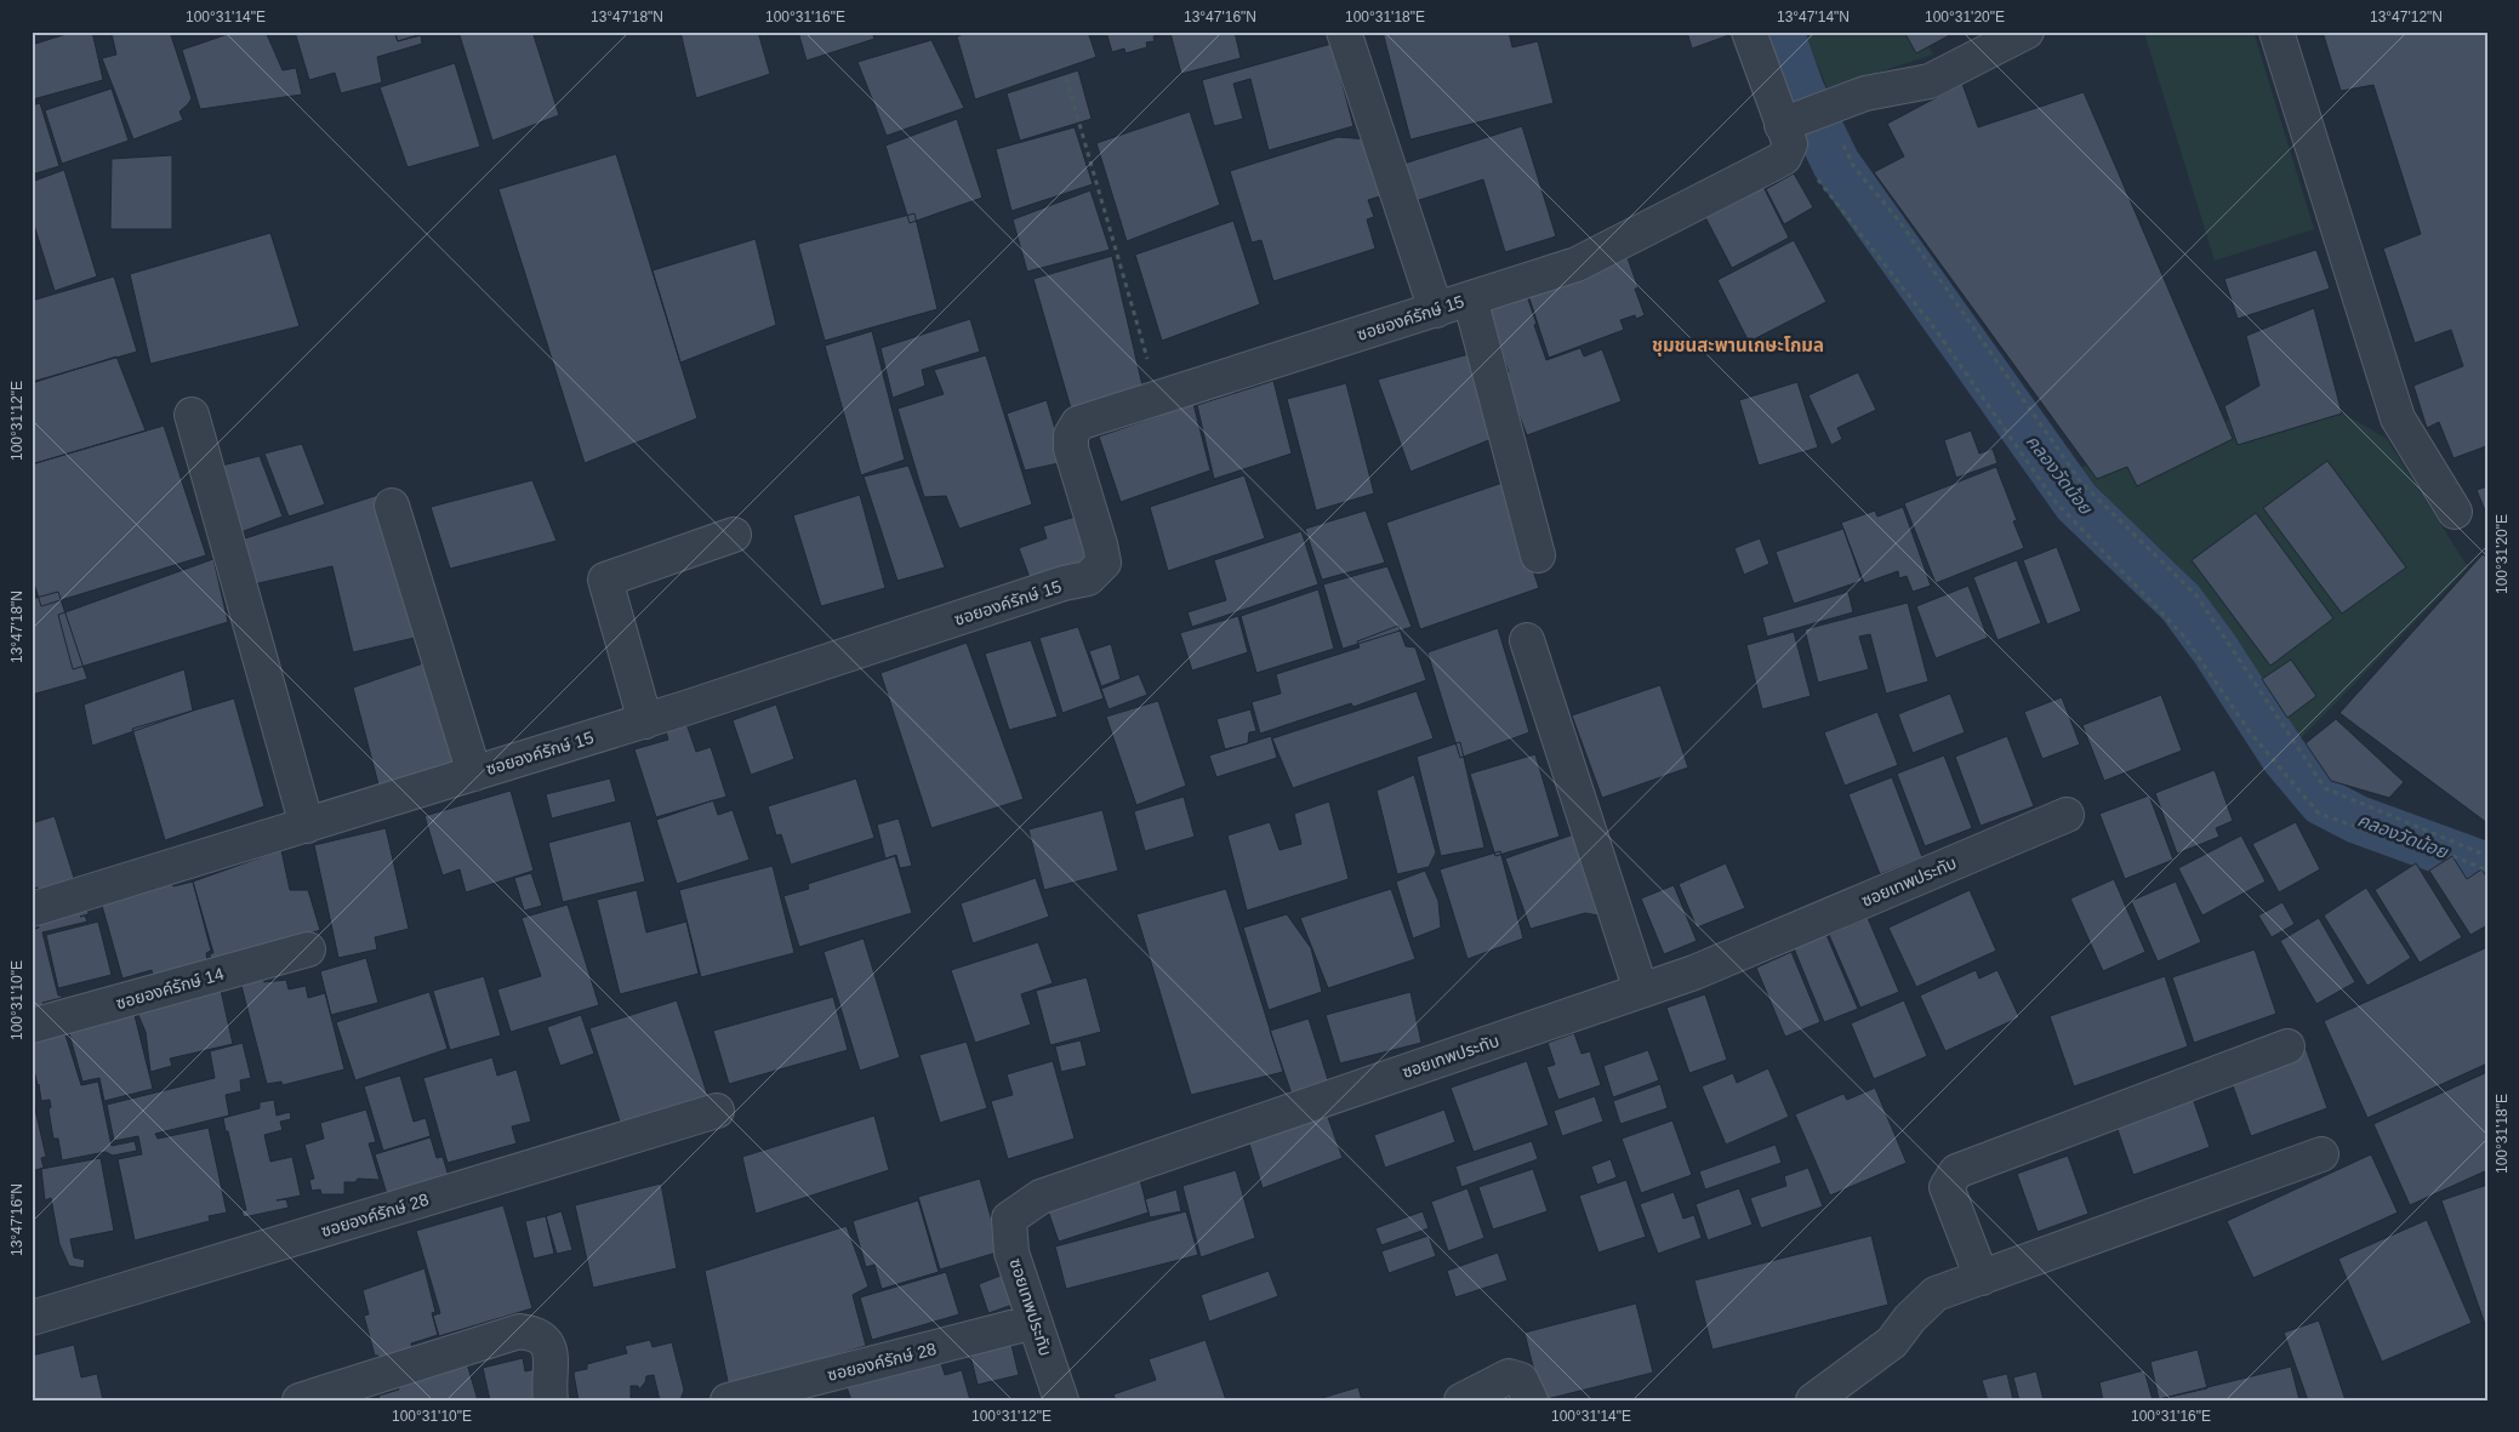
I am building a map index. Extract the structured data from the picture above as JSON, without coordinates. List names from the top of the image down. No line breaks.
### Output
{"streets":{"street":["ซอยองค์รักษ์ 15","ซอยเทพประทับ","ซอยองค์รักษ์ 14","ซอยองค์รักษ์ 28"]},"crossings":[["ซอยเทพประทับ","ซอยองค์รักษ์ 28"]],"districts":["ชุมชนสะพานเกษะโกมล"],"water":["คลองวัดน้อย"],"coordinates":["100°31'14\"E","13°47'18\"N","100°31'16\"E","13°47'16\"N","100°31'18\"E","13°47'14\"N","100°31'20\"E","13°47'12\"N","100°31'12\"E","100°31'10\"E"]}
